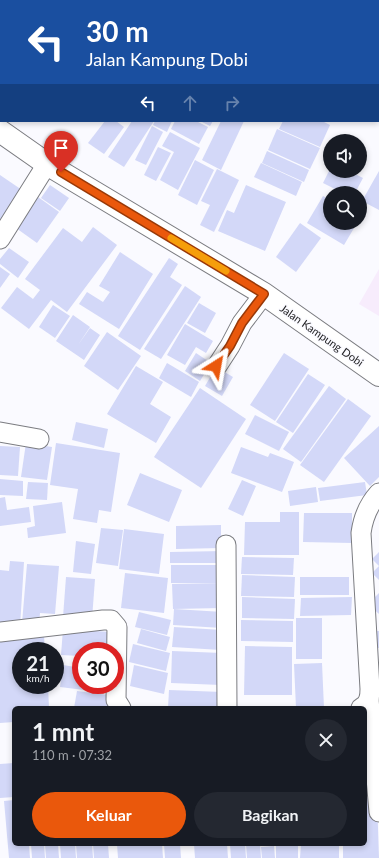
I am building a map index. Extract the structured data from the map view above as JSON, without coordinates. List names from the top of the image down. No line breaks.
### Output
{"streets":{"street":["Jalan Kampung Dobi"]},"page":{"turn":["30 m","Jalan Kampung Dobi"],"speed":"21 km/h","limit":"30","heading":["1 mnt","110 m · 07:32"],"buttons":["Keluar","Bagikan"]}}
